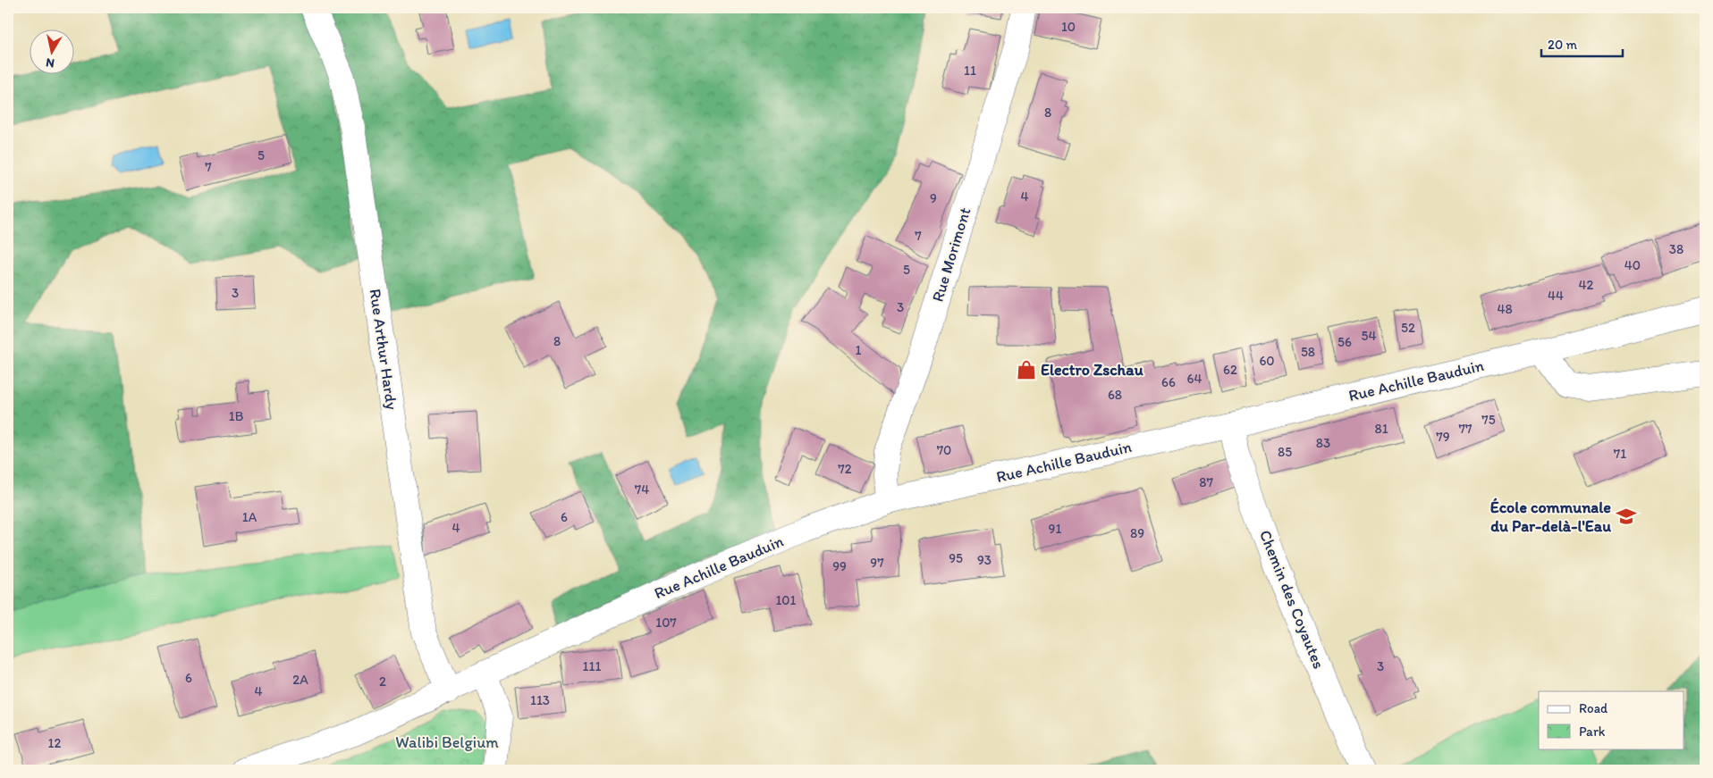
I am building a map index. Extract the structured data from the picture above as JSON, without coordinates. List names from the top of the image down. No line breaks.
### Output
{"streets":{"street":["Rue Morimont","Rue Arthur Hardy","Rue Achille Bauduin","Chemin des Coyautes"]},"crossings":[["Rue Morimont","Rue Achille Bauduin"],["Rue Arthur Hardy","Rue Achille Bauduin"],["Rue Achille Bauduin","Chemin des Coyautes"]],"parks":["Walibi Belgium"],"places":{"shop":["Electro Zschau"],"school or university":["École communale du Par-delà-l'Eau"]},"house_numbers":["10","11","8","5","7","4","9","7","38","40","5","42","3","44","3","48","52","54","8","56","1","58","60","62","64","66","68","1B","75","81","77","79","83","70","85","71","72","87","74","1A","6","4","91","89","95","93","97","99","101","107","111","3","6","2A","2","4","113","12"],"legend":["Road","Park"],"scale_bar":"20 m","north":"bottom"}
